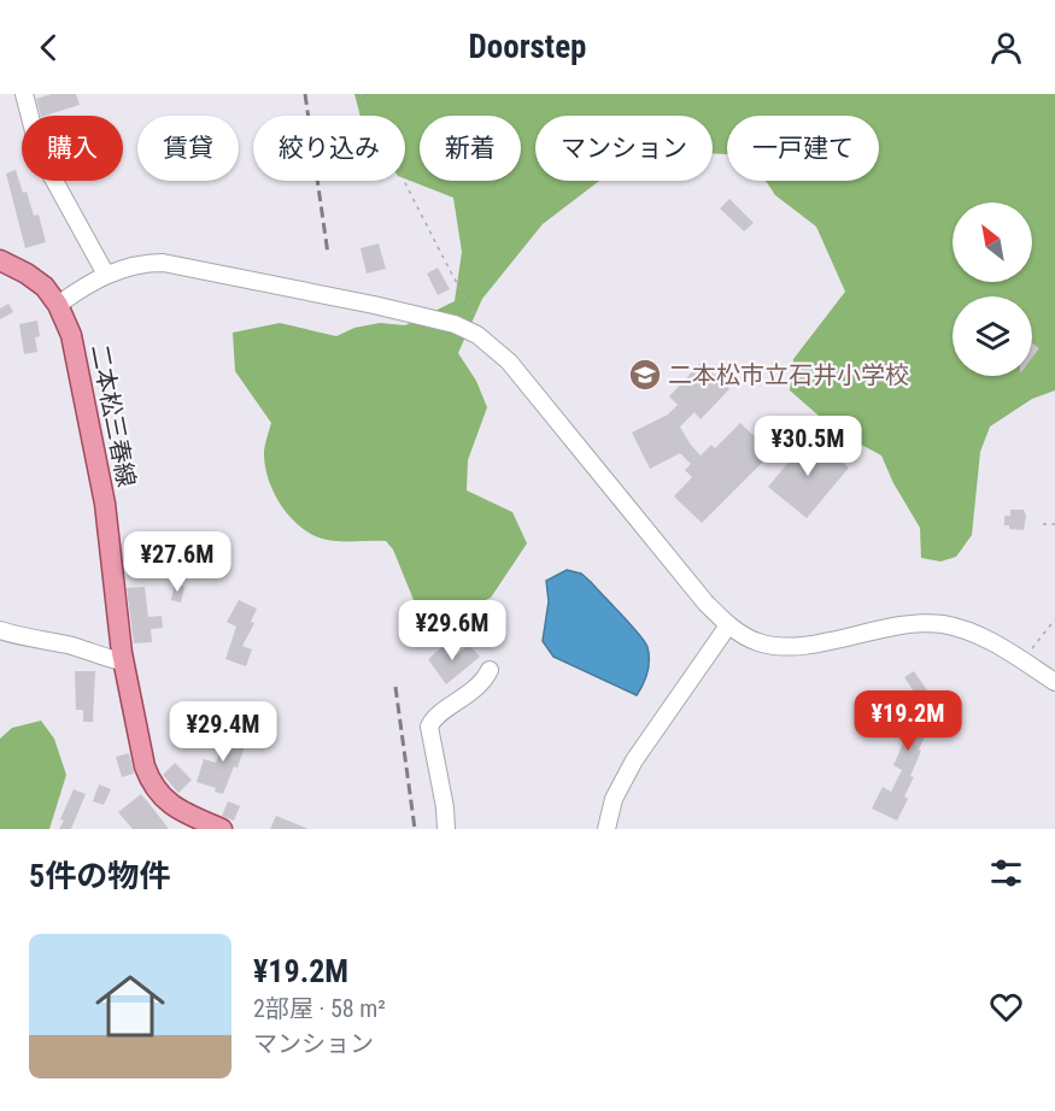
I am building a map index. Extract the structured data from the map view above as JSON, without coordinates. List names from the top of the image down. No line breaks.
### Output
{"streets":{"main road":["二本松三春線"]},"places":{"school or university":["二本松市立石井小学校"]},"north":"top left","page":{"header":"Doorstep","chip":["購入","賃貸","絞り込み","新着","マンション","一戸建て"],"price":["¥30.5M","¥27.6M","¥29.6M","¥19.2M","¥29.4M"],"heading":"5件の物件","list":[{"name":"¥19.2M","note":"2部屋 · 58 m² · マンション"}]}}
